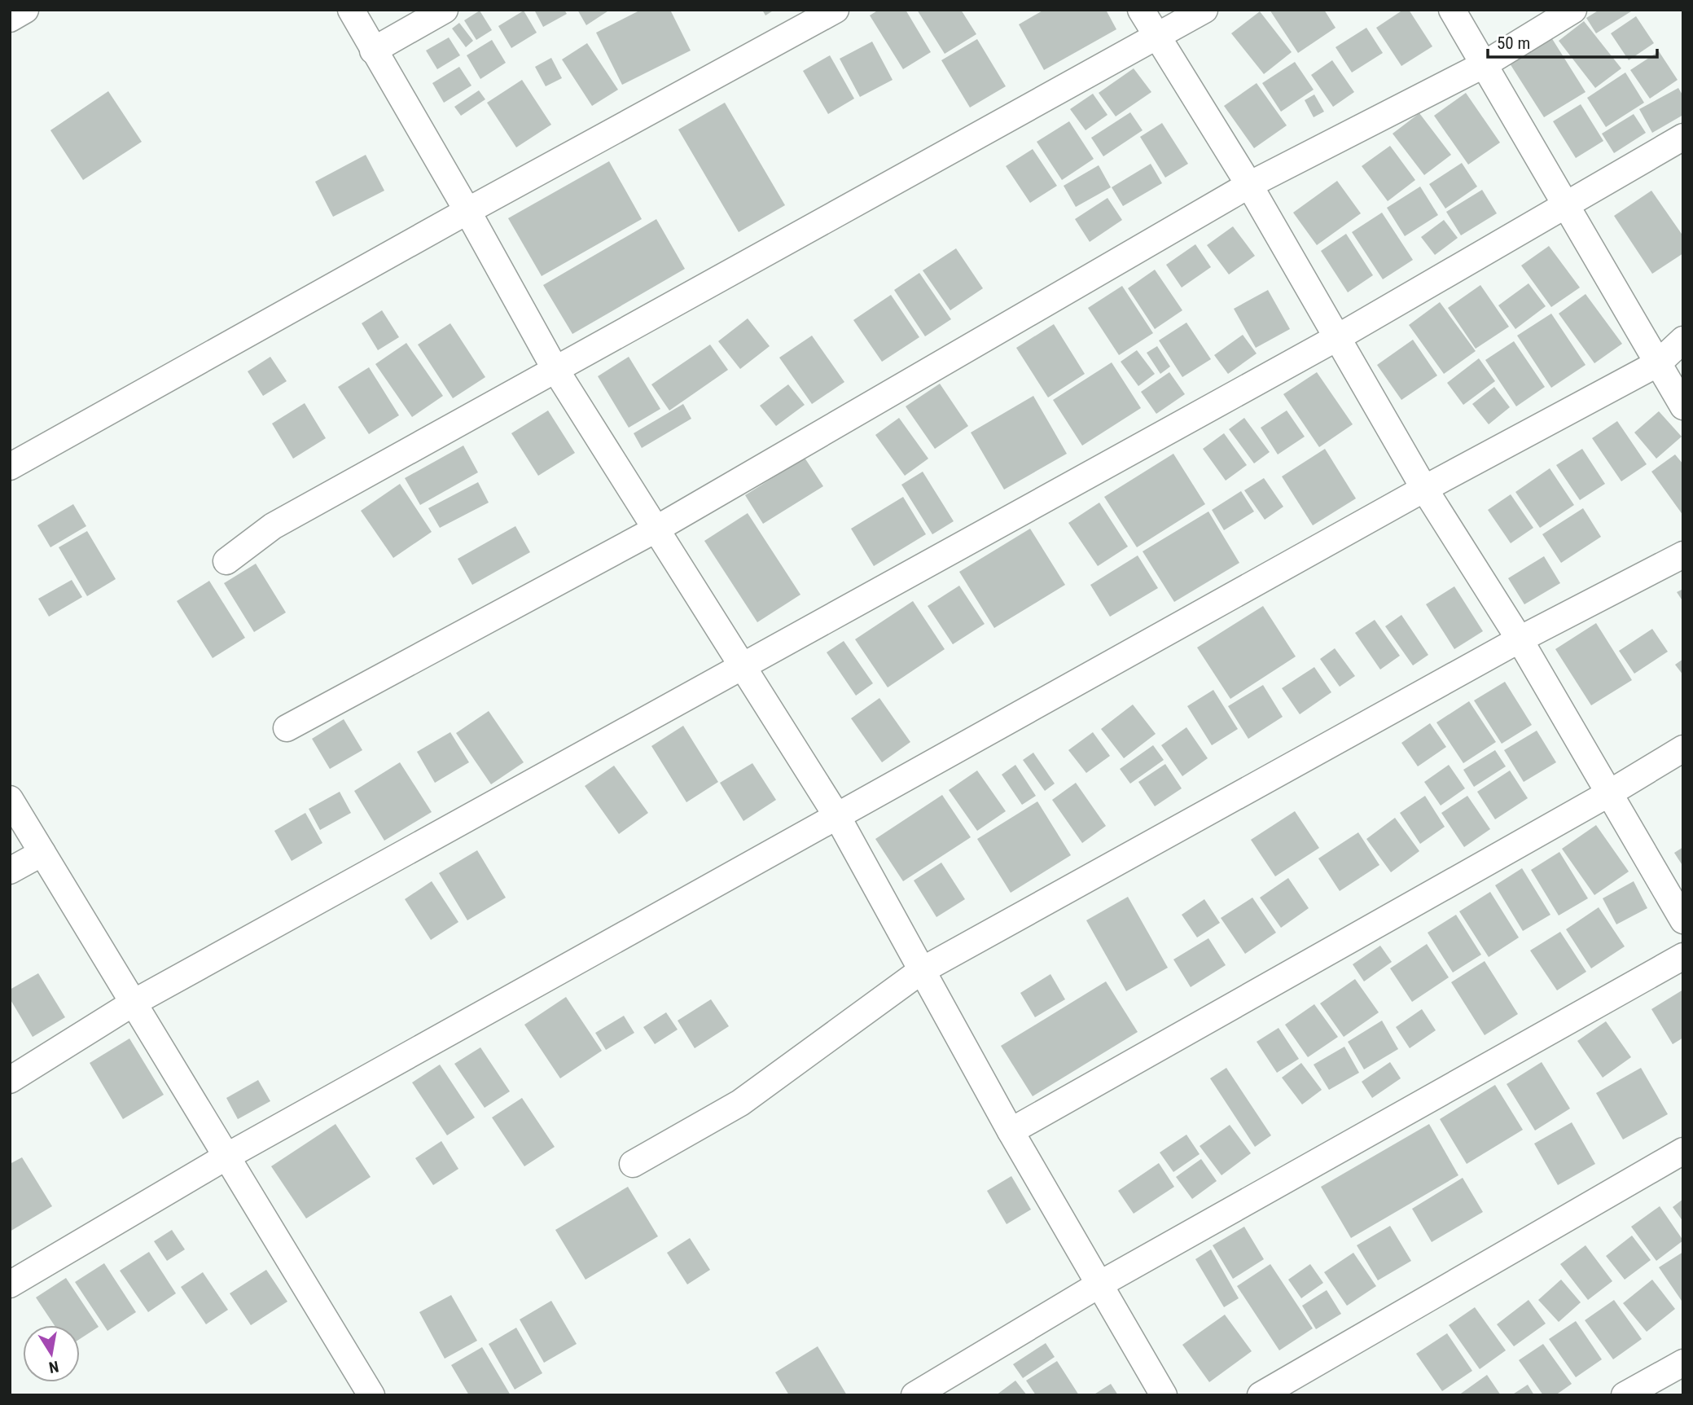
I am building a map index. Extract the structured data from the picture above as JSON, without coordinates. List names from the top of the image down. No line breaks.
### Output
{"scale_bar":"50 m","north":"bottom"}
